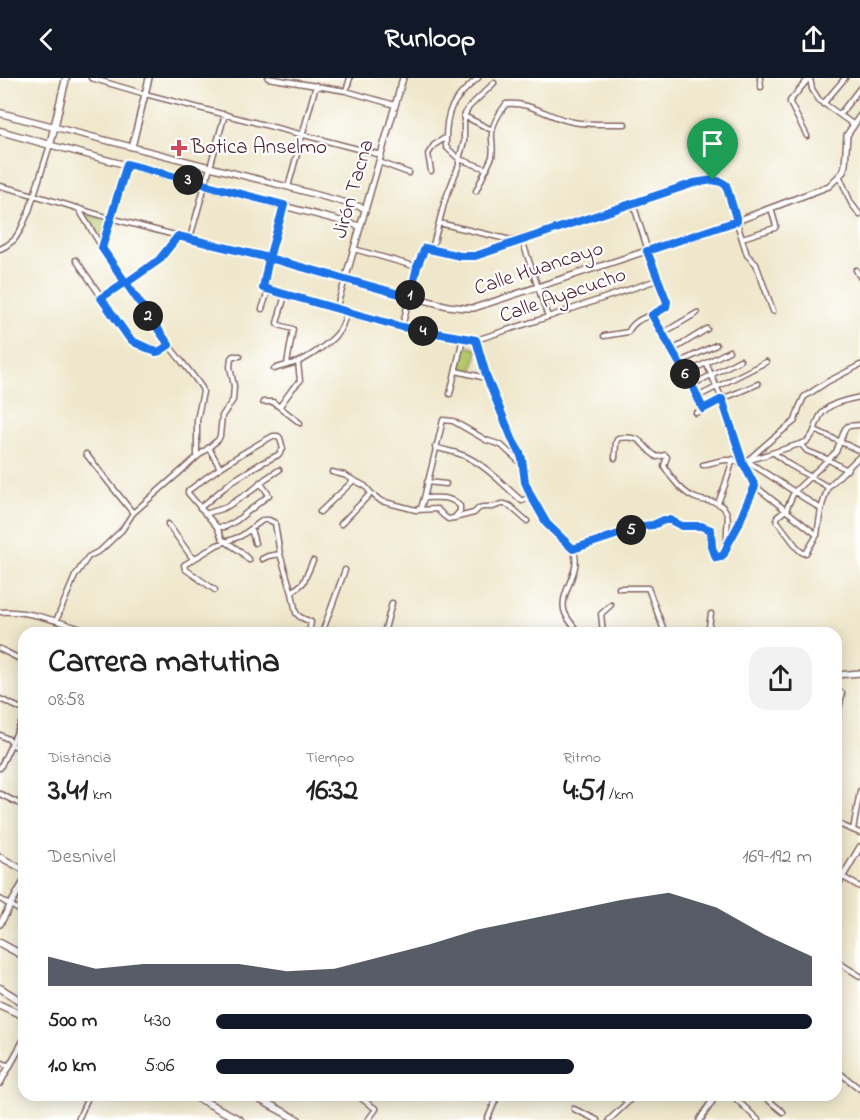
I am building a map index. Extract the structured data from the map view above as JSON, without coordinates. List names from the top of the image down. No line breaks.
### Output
{"streets":{"street":["Jirón Tacna","Calle Huancayo","Calle Ayacucho"]},"crossings":[["Jirón Tacna","Calle Huancayo"],["Jirón Tacna","Calle Ayacucho"]],"places":{"health":["Botica Anselmo"]},"page":{"header":"Runloop","pins":["3","1","2","4","6","5"],"heading":["Carrera matutina","08:58"],"stats":[["Distancia","3.41 km"],["Tiempo","16:32"],["Ritmo","4:51 /km"]],"chart":["Desnivel","169–192 m"],"list":[{"name":"500 m","note":"4:30"},{"name":"1.0 km","note":"5:06"}]}}
